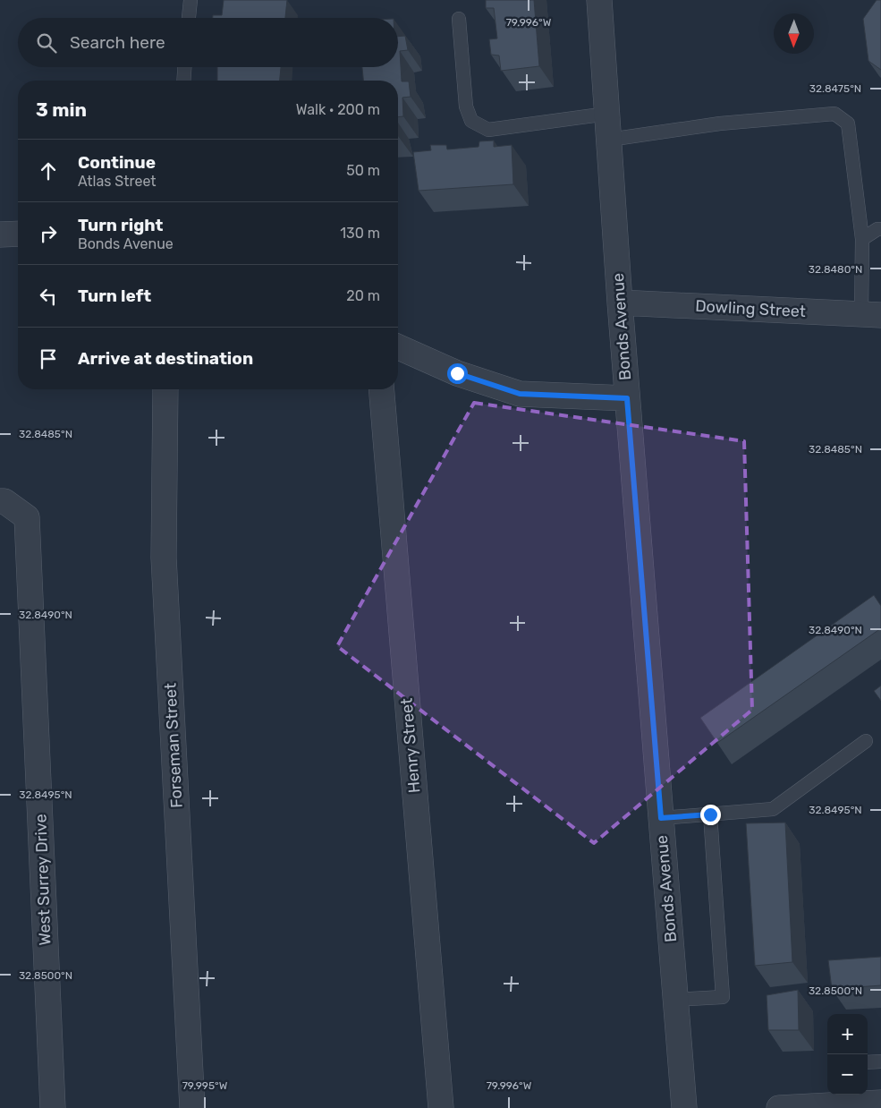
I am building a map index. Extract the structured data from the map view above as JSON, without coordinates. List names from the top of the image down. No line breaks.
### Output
{"streets":{"street":["Dowling Street","Bonds Avenue","Forseman Street","Henry Street","West Surrey Drive"]},"crossings":[["Dowling Street","Bonds Avenue"]],"north":"bottom","page":{"search":"Search here","heading":["3 min","Walk · 200 m"],"list":[["Continue","Atlas Street","50 m"],["Turn right","Bonds Avenue","130 m"],["Turn left","20 m"],"Arrive at destination"],"map_buttons":["+","−"]},"coordinates":["79.996°W","32.8475°N","32.8480°N","32.8485°N","32.8490°N","32.8495°N","32.8500°N","79.995°W"]}
